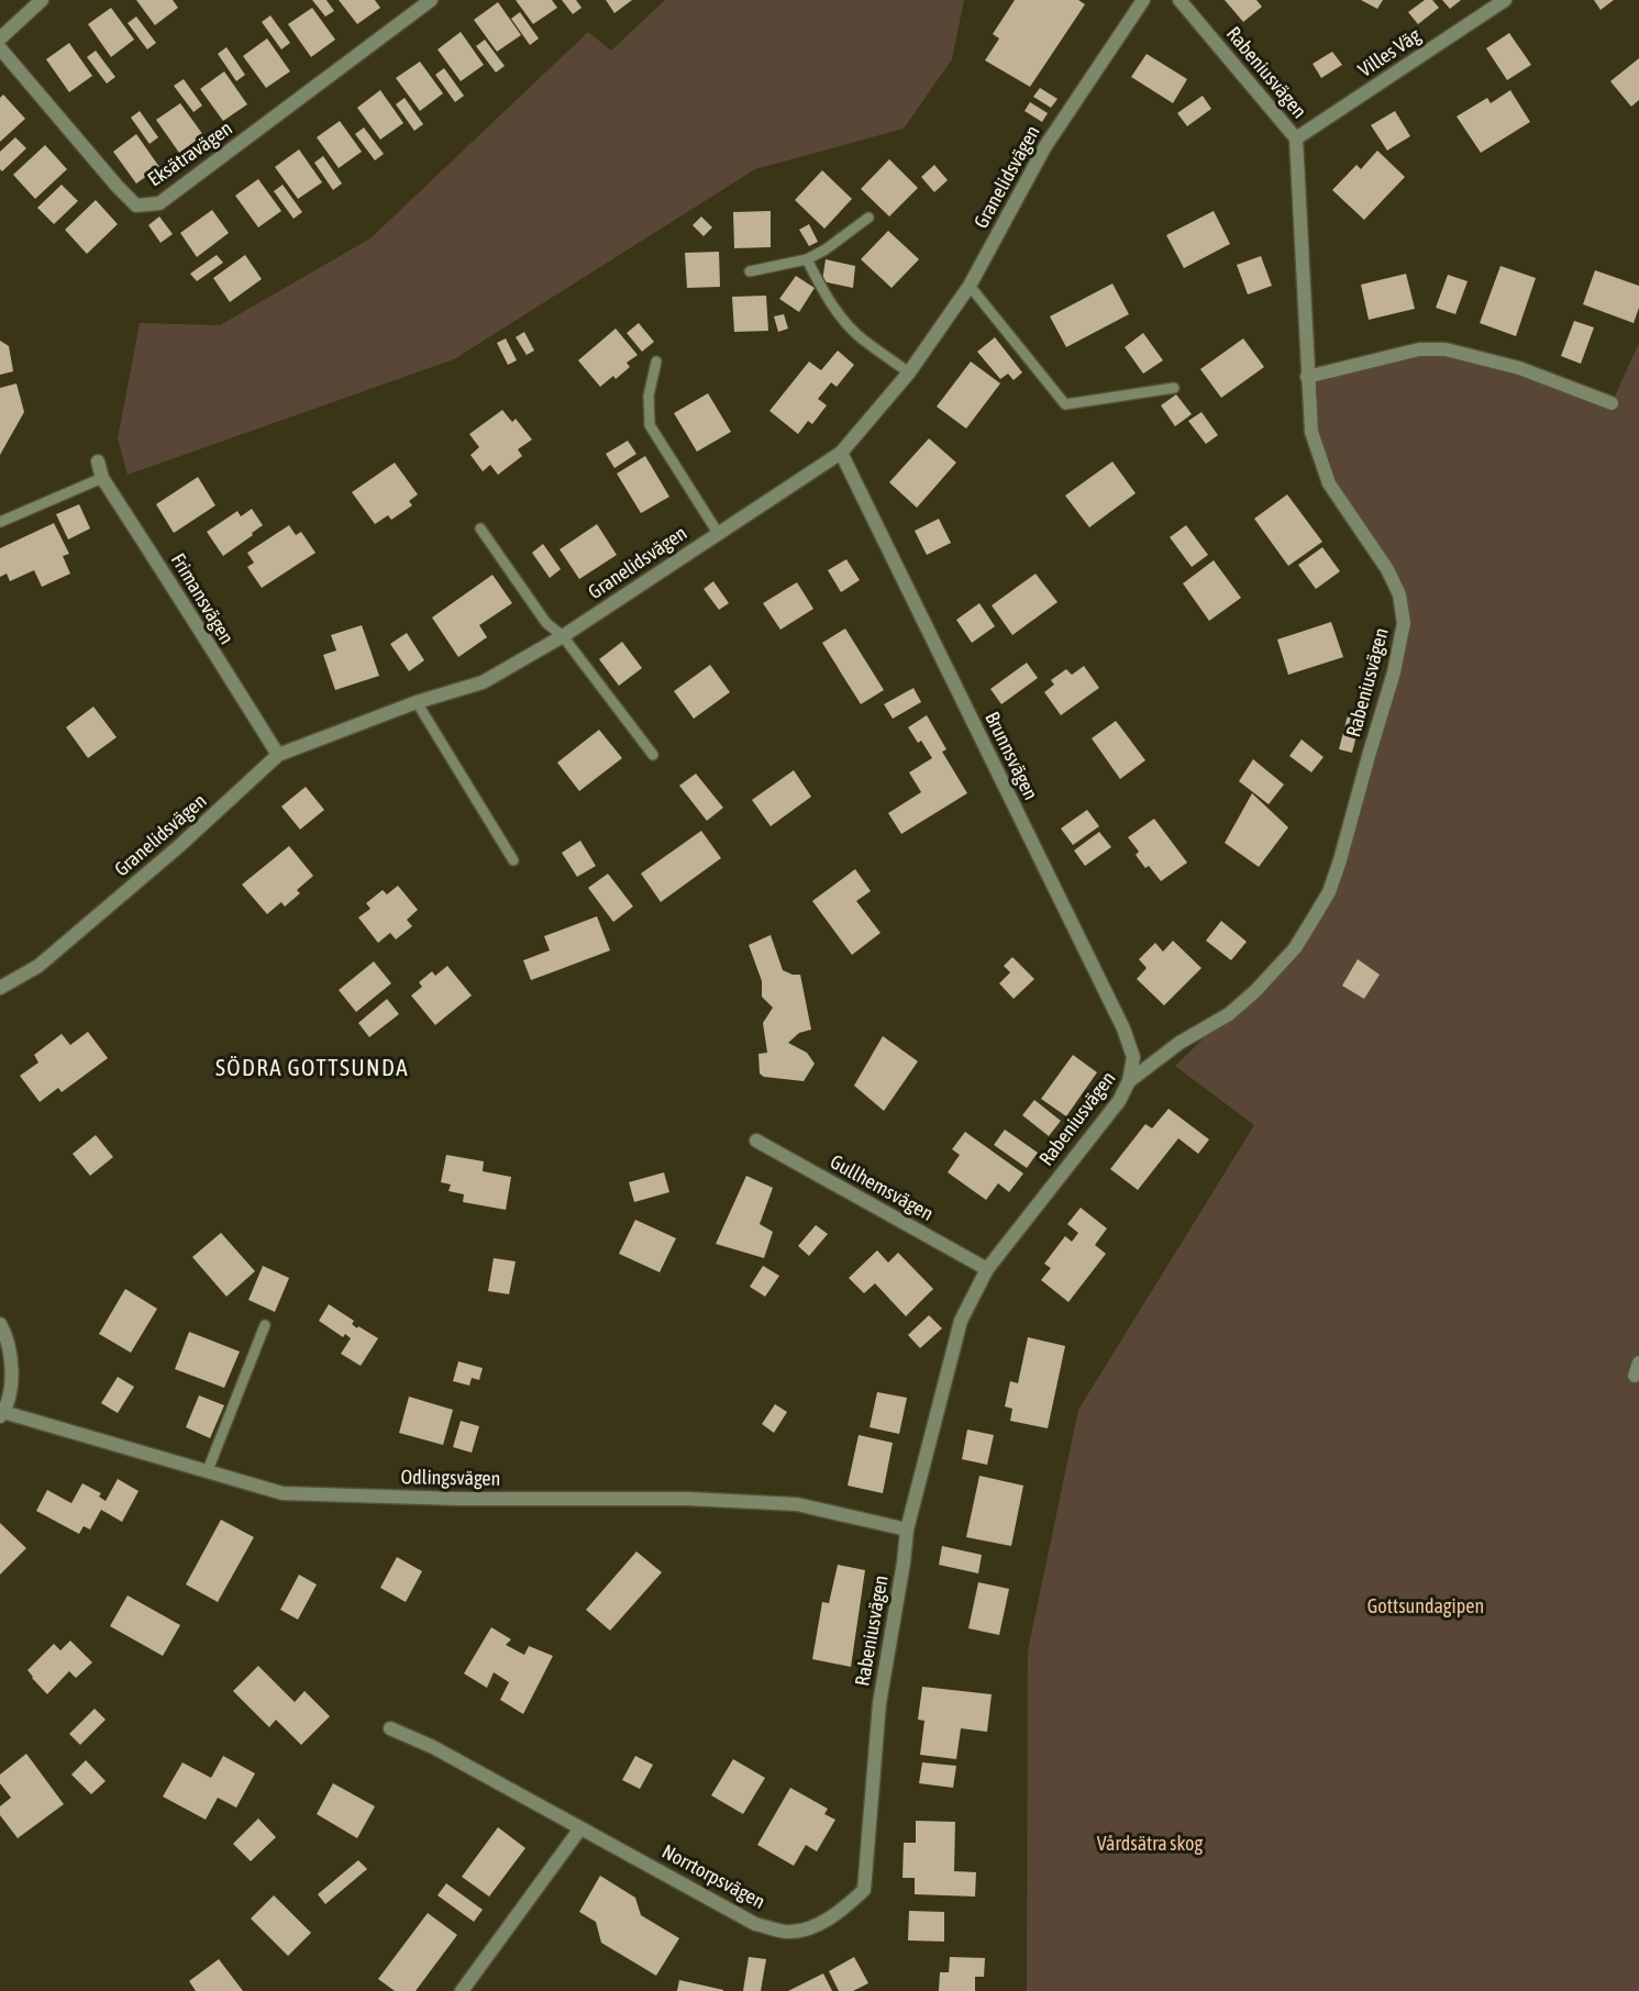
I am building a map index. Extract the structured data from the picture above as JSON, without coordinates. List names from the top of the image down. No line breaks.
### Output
{"streets":{"street":["Villes Väg","Rabeniusvägen","Eksätravägen","Granelidsvägen","Frimansvägen","Brunnsvägen","Gullhemsvägen","Odlingsvägen","Norrtorpsvägen"]},"crossings":[["Villes Väg","Rabeniusvägen"],["Rabeniusvägen","Brunnsvägen"],["Rabeniusvägen","Gullhemsvägen"],["Rabeniusvägen","Odlingsvägen"],["Rabeniusvägen","Norrtorpsvägen"],["Granelidsvägen","Frimansvägen"],["Granelidsvägen","Brunnsvägen"]],"districts":["SÖDRA GOTTSUNDA"],"parks":["Gottsundagipen","Vårdsätra skog"]}
